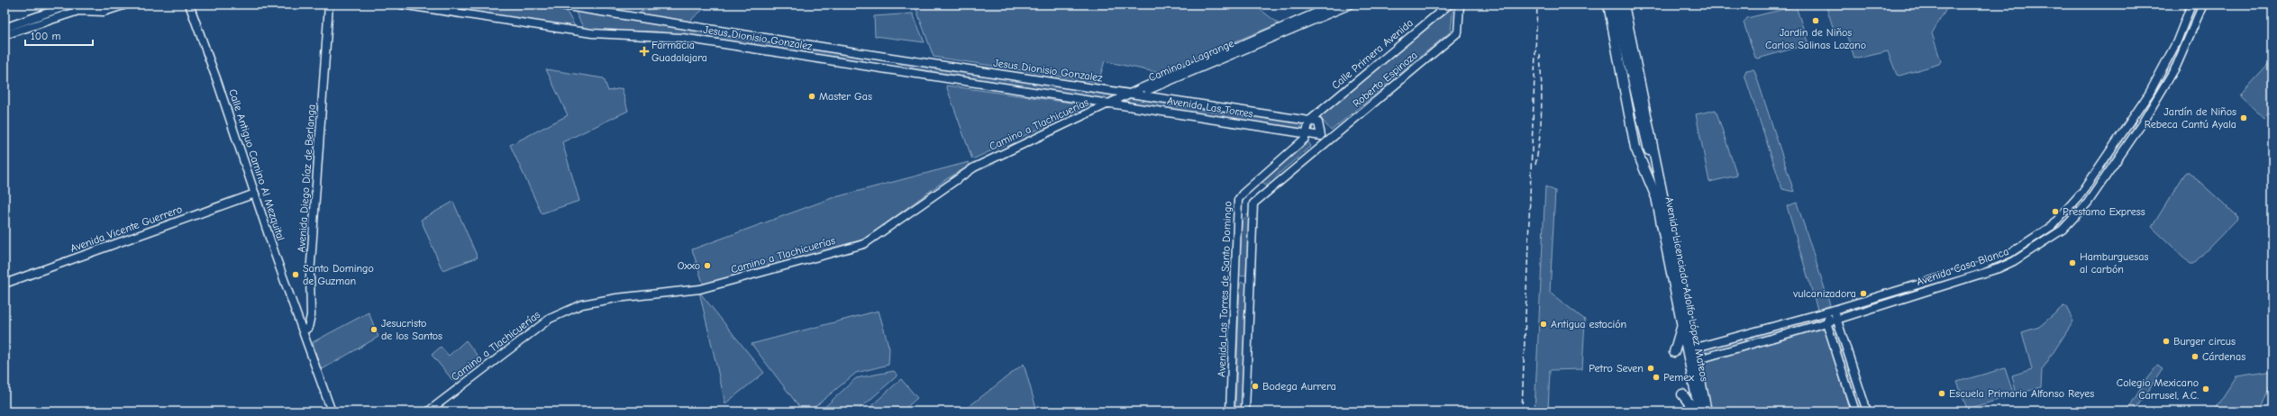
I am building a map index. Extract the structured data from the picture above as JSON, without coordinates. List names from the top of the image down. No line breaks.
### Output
{"streets":{"main road":["Avenida Licenciado Adolfo López Mateos"],"street":["Jesus Dionisio Gonzalez","Calle Primera Avenida","Camino a Lagrange","Roberto Espinoza","Avenida Las Torres","Camino a Tlachicuerías","Calle Antiguo Camino Al Mezquital","Avenida Diego Díaz de Berlanga","Avenida Vicente Guerrero","Avenida Casa Blanca","Avenida Las Torres de Santo Domingo"]},"crossings":[["Jesus Dionisio Gonzalez","Camino a Lagrange"],["Jesus Dionisio Gonzalez","Avenida Las Torres"],["Jesus Dionisio Gonzalez","Camino a Tlachicuerías"],["Calle Primera Avenida","Avenida Las Torres"],["Camino a Lagrange","Avenida Las Torres"],["Camino a Lagrange","Camino a Tlachicuerías"],["Avenida Las Torres","Camino a Tlachicuerías"],["Avenida Las Torres","Avenida Las Torres de Santo Domingo"],["Calle Antiguo Camino Al Mezquital","Avenida Diego Díaz de Berlanga"],["Calle Antiguo Camino Al Mezquital","Avenida Vicente Guerrero"],["Avenida Casa Blanca","Avenida Licenciado Adolfo López Mateos"]],"places":{"other":["Jardin de Niños Carlos Salinas Lozano","Master Gas","Jardín de Niños Rebeca Cantú Ayala","Prestamo Express","Hamburguesas al carbón","Oxxo","Santo Domingo de Guzman","vulcanizadora","Antigua estación","Jesucristo de los Santos","Burger circus","Cárdenas","Petro Seven","Pemex","Bodega Aurrera","Colegio Mexicano Carrusel, A.C.","Escuela Primaria Alfonso Reyes"],"health":["Farmacia Guadalajara"]},"scale_bar":"100 m"}
